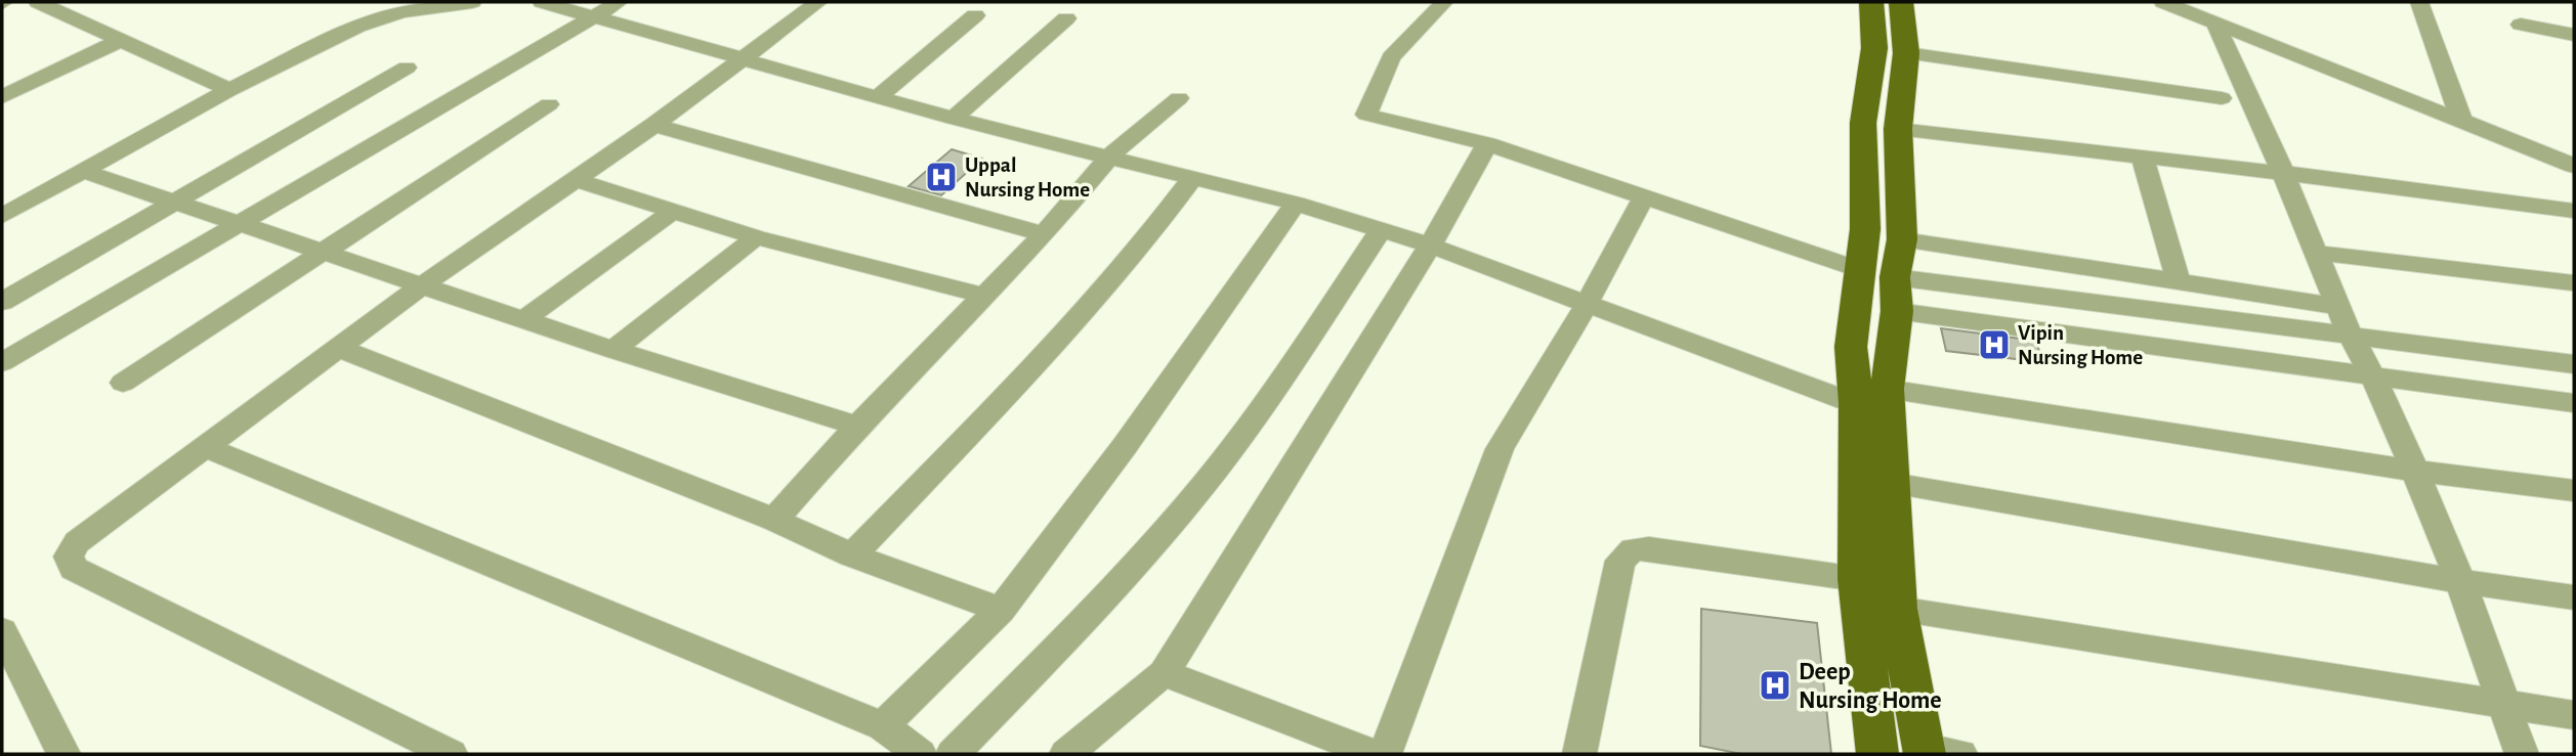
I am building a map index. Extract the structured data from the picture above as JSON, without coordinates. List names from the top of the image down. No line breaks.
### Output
{"places":{"hospital":["Uppal Nursing Home","Vipin Nursing Home","Deep Nursing Home"]}}
